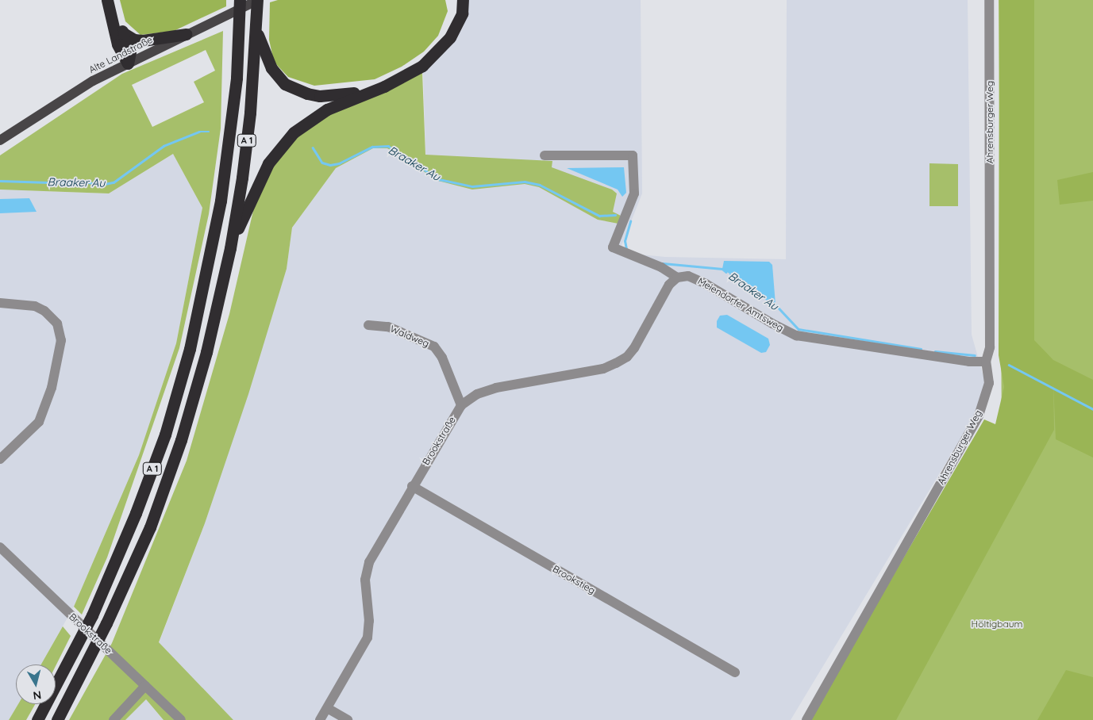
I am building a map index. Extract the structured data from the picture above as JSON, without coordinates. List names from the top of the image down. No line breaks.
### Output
{"streets":{"highway":["A 1"],"main road":["Alte Landstraße"],"street":["Ahrensburger Weg","Meiendorfer Amtsweg","Waldweg","Brookstraße","Brookstieg"]},"crossings":[["Alte Landstraße","A 1"],["Ahrensburger Weg","Meiendorfer Amtsweg"],["Meiendorfer Amtsweg","Brookstraße"],["Waldweg","Brookstraße"],["Brookstraße","Brookstieg"]],"water":["Braaker Au"],"parks":["Höltigbaum"],"north":"bottom"}
